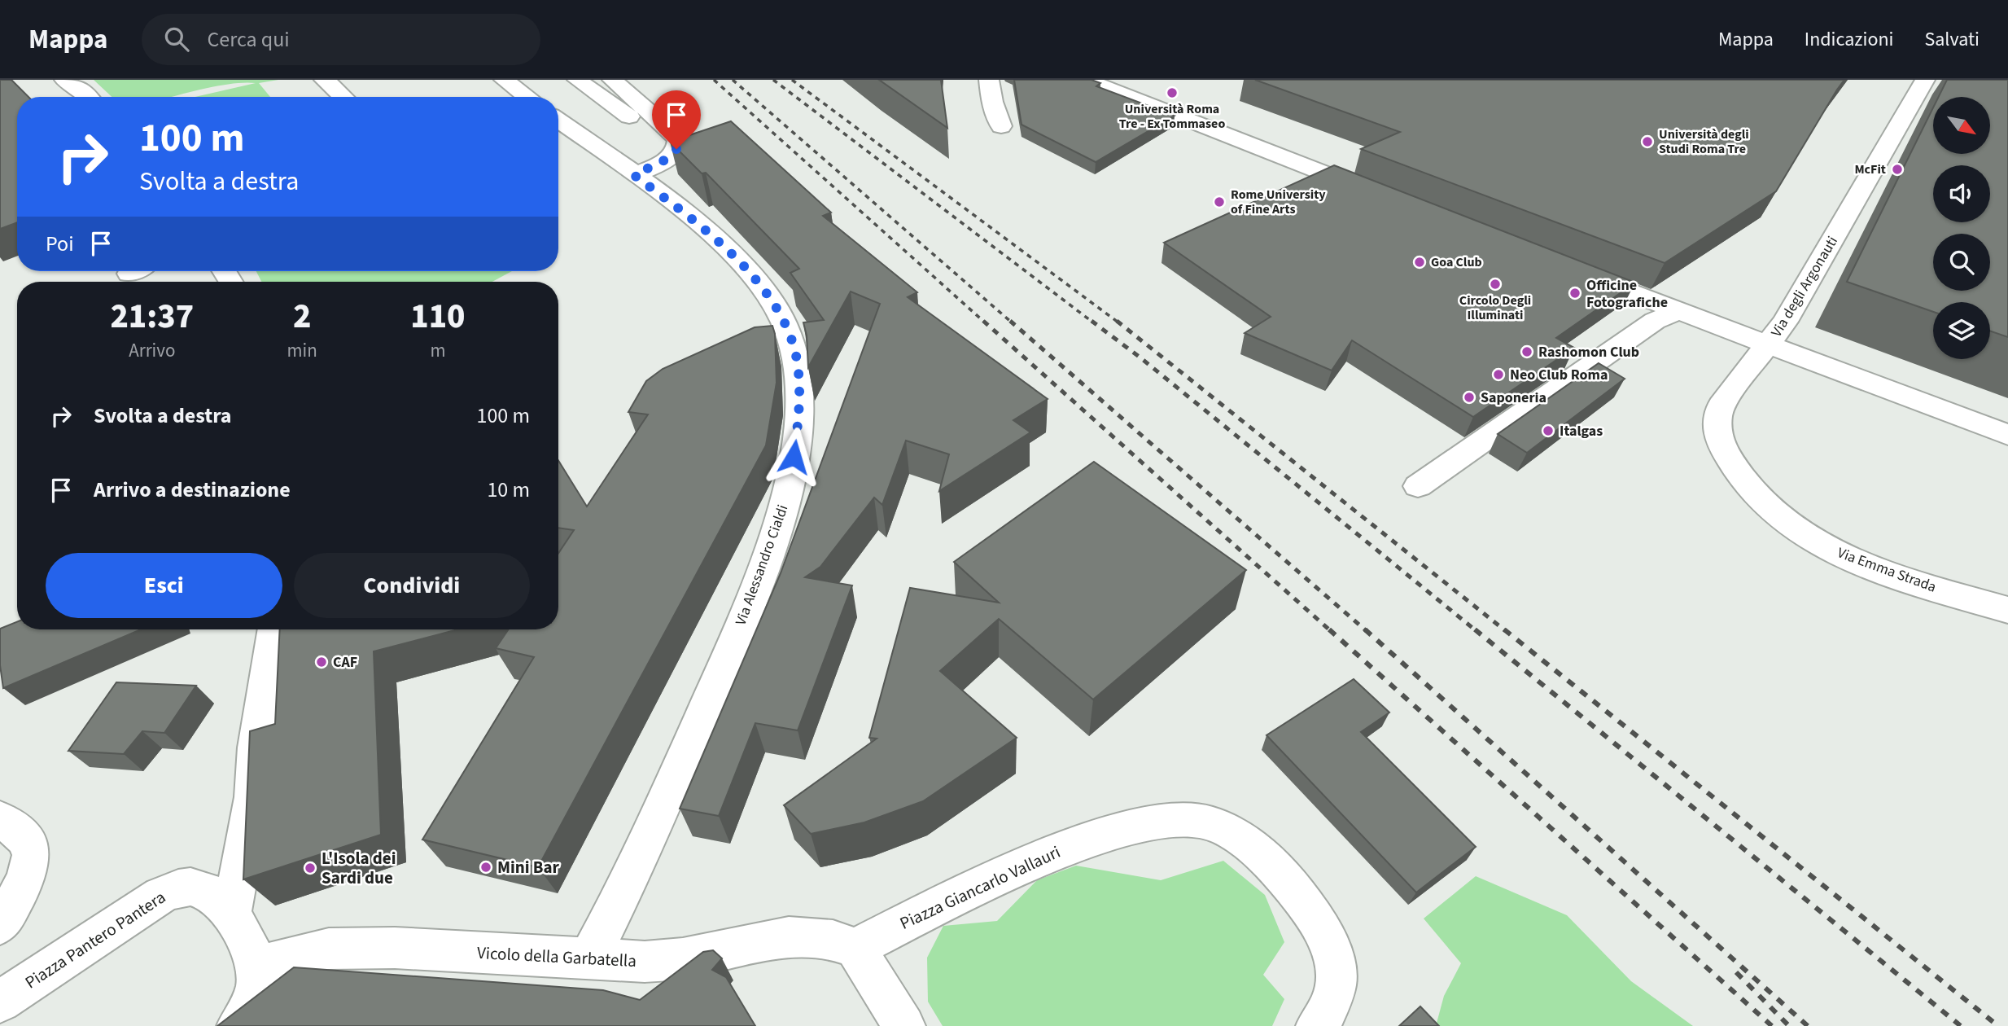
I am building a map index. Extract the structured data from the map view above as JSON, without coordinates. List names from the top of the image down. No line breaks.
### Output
{"streets":{"street":["Via degli Argonauti","Via Alessandro Cialdi","Via Emma Strada","Piazza Giancarlo Vallauri","Piazza Pantero Pantera","Vicolo della Garbatella"]},"crossings":[["Via degli Argonauti","Via Emma Strada"],["Via Alessandro Cialdi","Vicolo della Garbatella"],["Piazza Giancarlo Vallauri","Vicolo della Garbatella"],["Piazza Pantero Pantera","Vicolo della Garbatella"]],"places":["Università Roma Tre - Ex Tommaseo","Università degli Studi Roma Tre","McFit","Rome University of Fine Arts","Goa Club","Circolo Degli Illuminati","Officine Fotografiche","Rashomon Club","Neo Club Roma","Saponeria","Italgas","CAF","Mini Bar","L'Isola dei Sardi due"],"north":"bottom right","page":{"header":"Mappa","search":"Cerca qui","nav":["Mappa","Indicazioni","Salvati"],"turn":["100 m","Svolta a destra"],"then":"Poi","eta":["21:37","Arrivo","2","min","110","m"],"list":[{"name":"Svolta a destra","value":"100 m"},{"name":"Arrivo a destinazione","value":"10 m"}],"buttons":["Esci","Condividi"]}}
